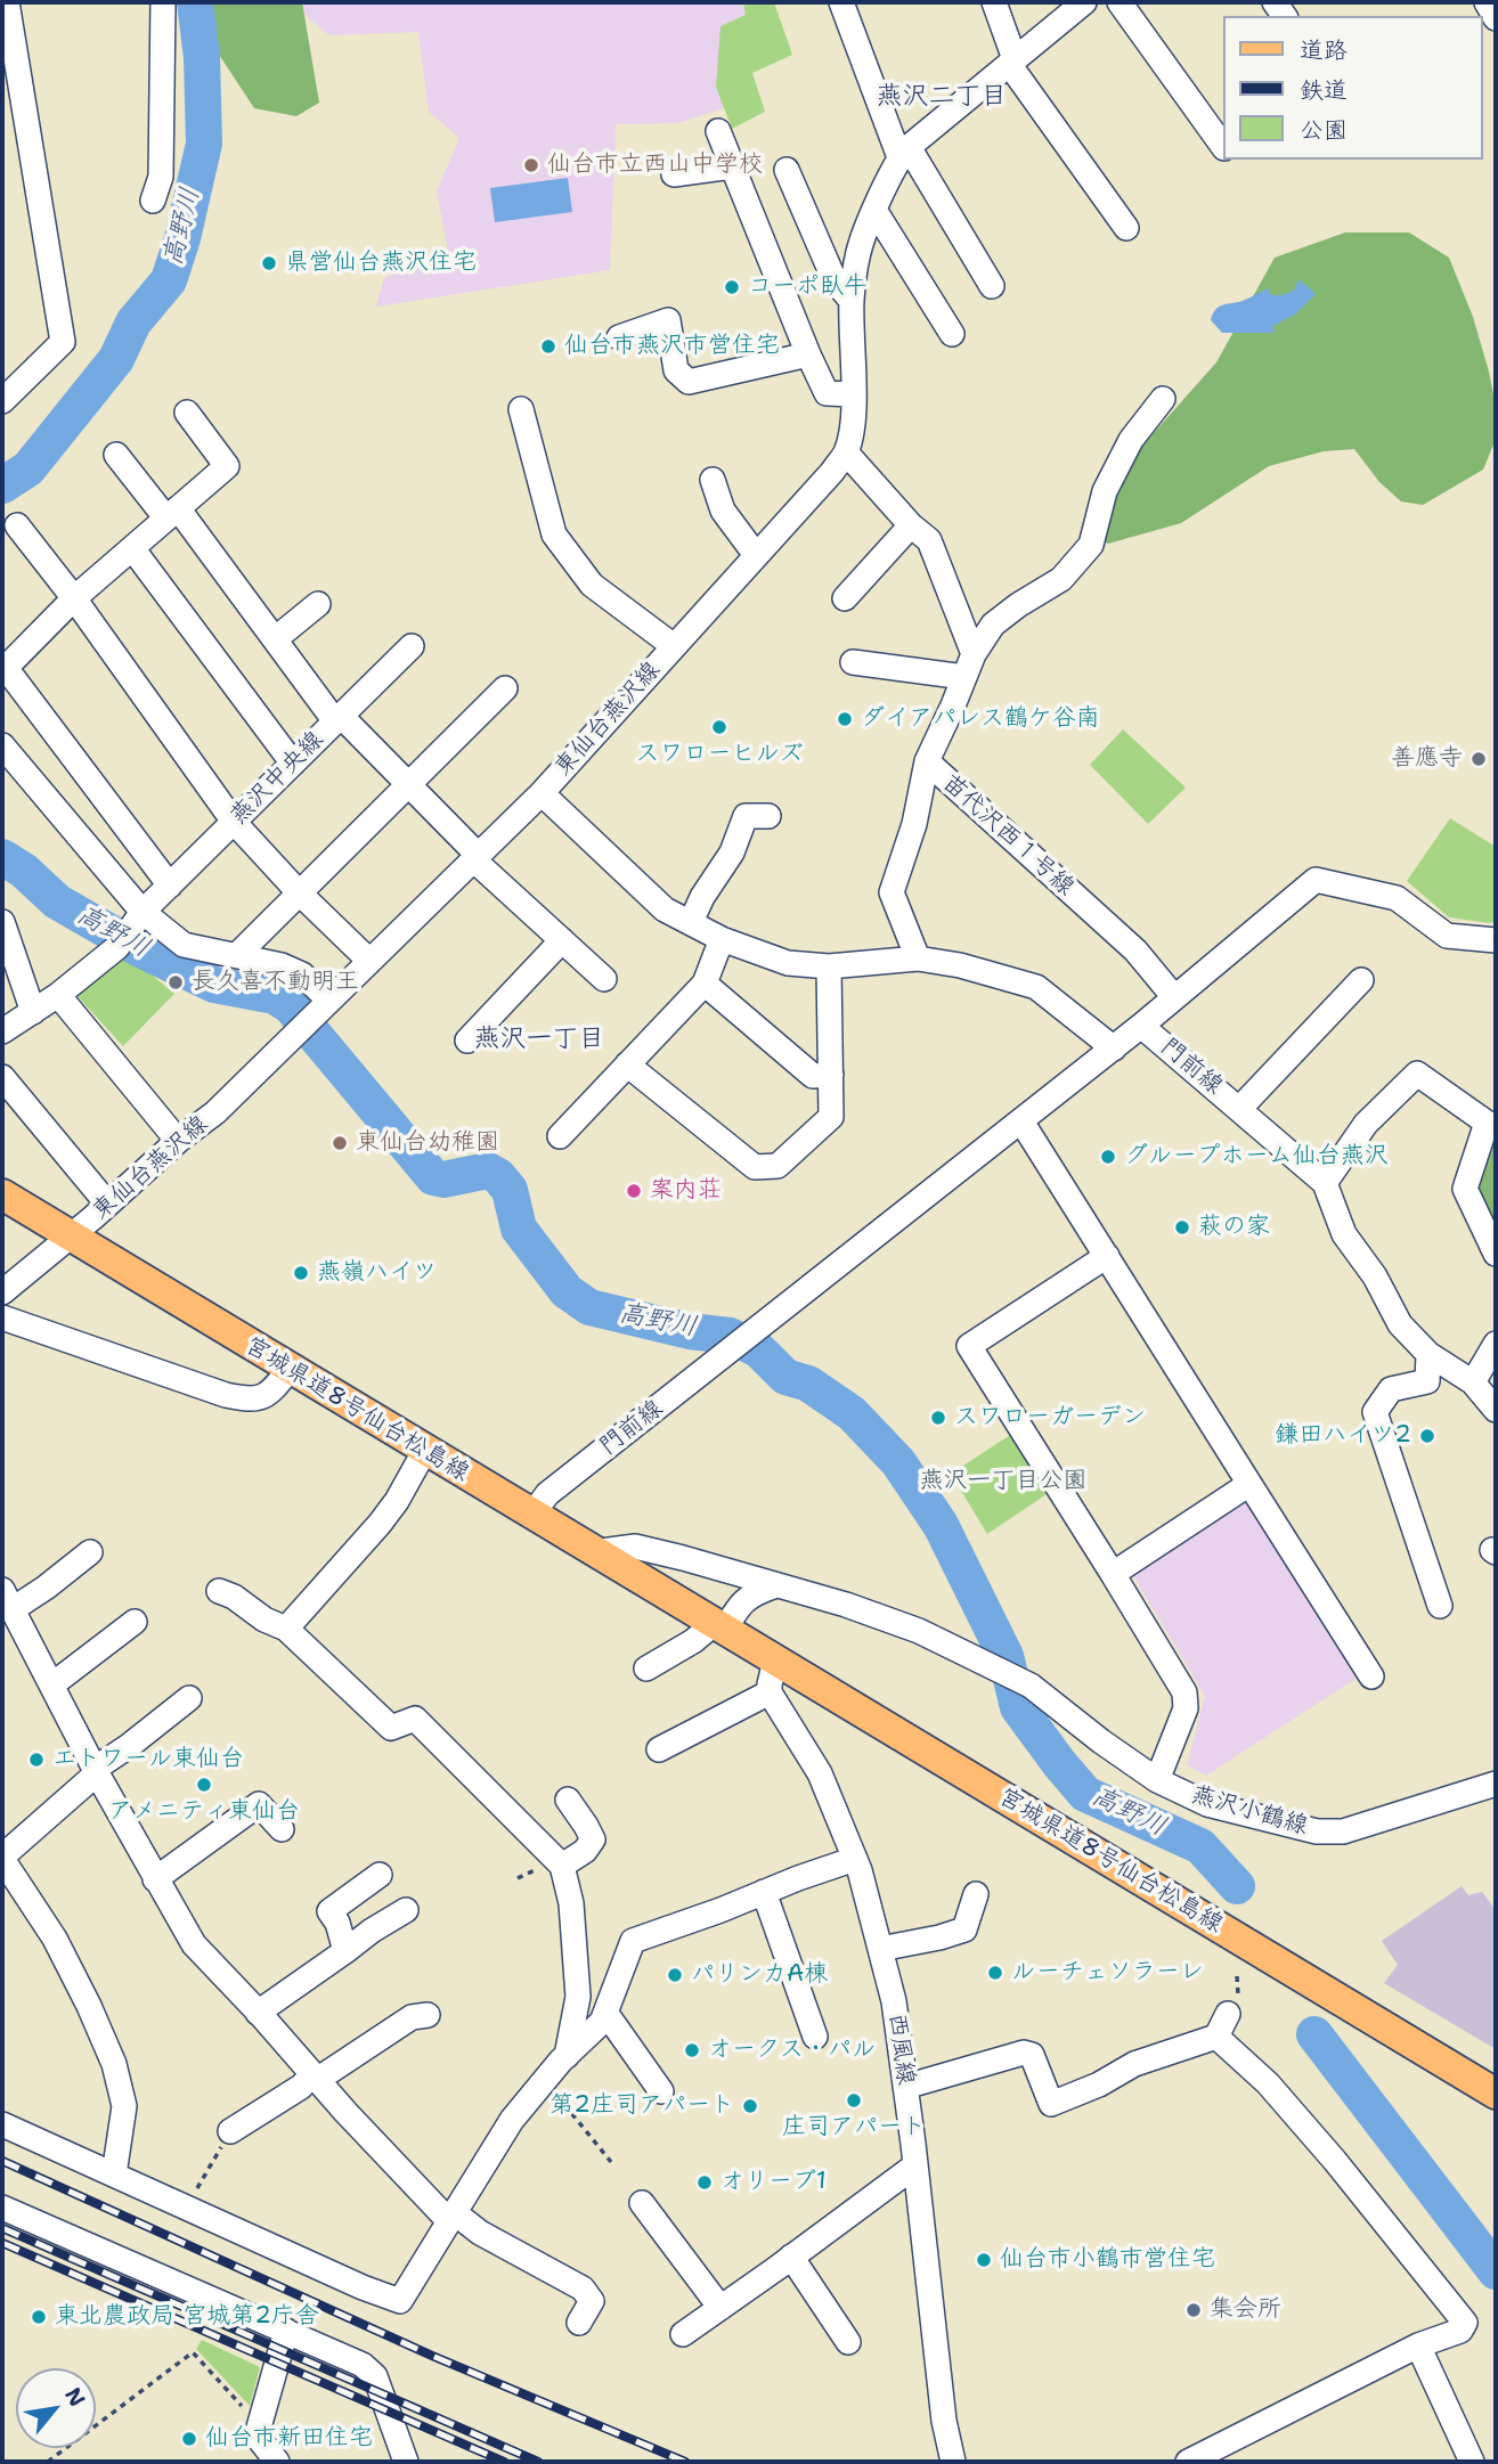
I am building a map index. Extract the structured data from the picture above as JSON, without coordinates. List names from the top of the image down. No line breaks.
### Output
{"streets":{"main road":["宮城県道8号仙台松島線"],"street":["東仙台燕沢線","燕沢中央線","苗代沢西１号線","門前線","燕沢小鶴線","西風線"]},"crossings":[["東仙台燕沢線","宮城県道8号仙台松島線"],["門前線","宮城県道8号仙台松島線"]],"districts":["燕沢二丁目","燕沢一丁目"],"water":["高野川"],"parks":["燕沢一丁目公園"],"places":["仙台市立西山中学校","県営仙台燕沢住宅","コーポ臥牛","仙台市燕沢市営住宅","ダイアパレス鶴ケ谷南","スワローヒルズ","善應寺","長久喜不動明王","東仙台幼稚園","グループホーム仙台燕沢","案内荘","萩の家","燕嶺ハイツ","スワローガーデン","鎌田ハイツ2","エトワール東仙台","アメニティ東仙台","ルーチェソラーレ","パリンカA棟","オークス・パル","庄司アパート","第2庄司アパート","オリーブ1","仙台市小鶴市営住宅","集会所","東北農政局 宮城第2庁舎","仙台市新田住宅"],"legend":["道路","鉄道","公園"],"north":"top right"}
